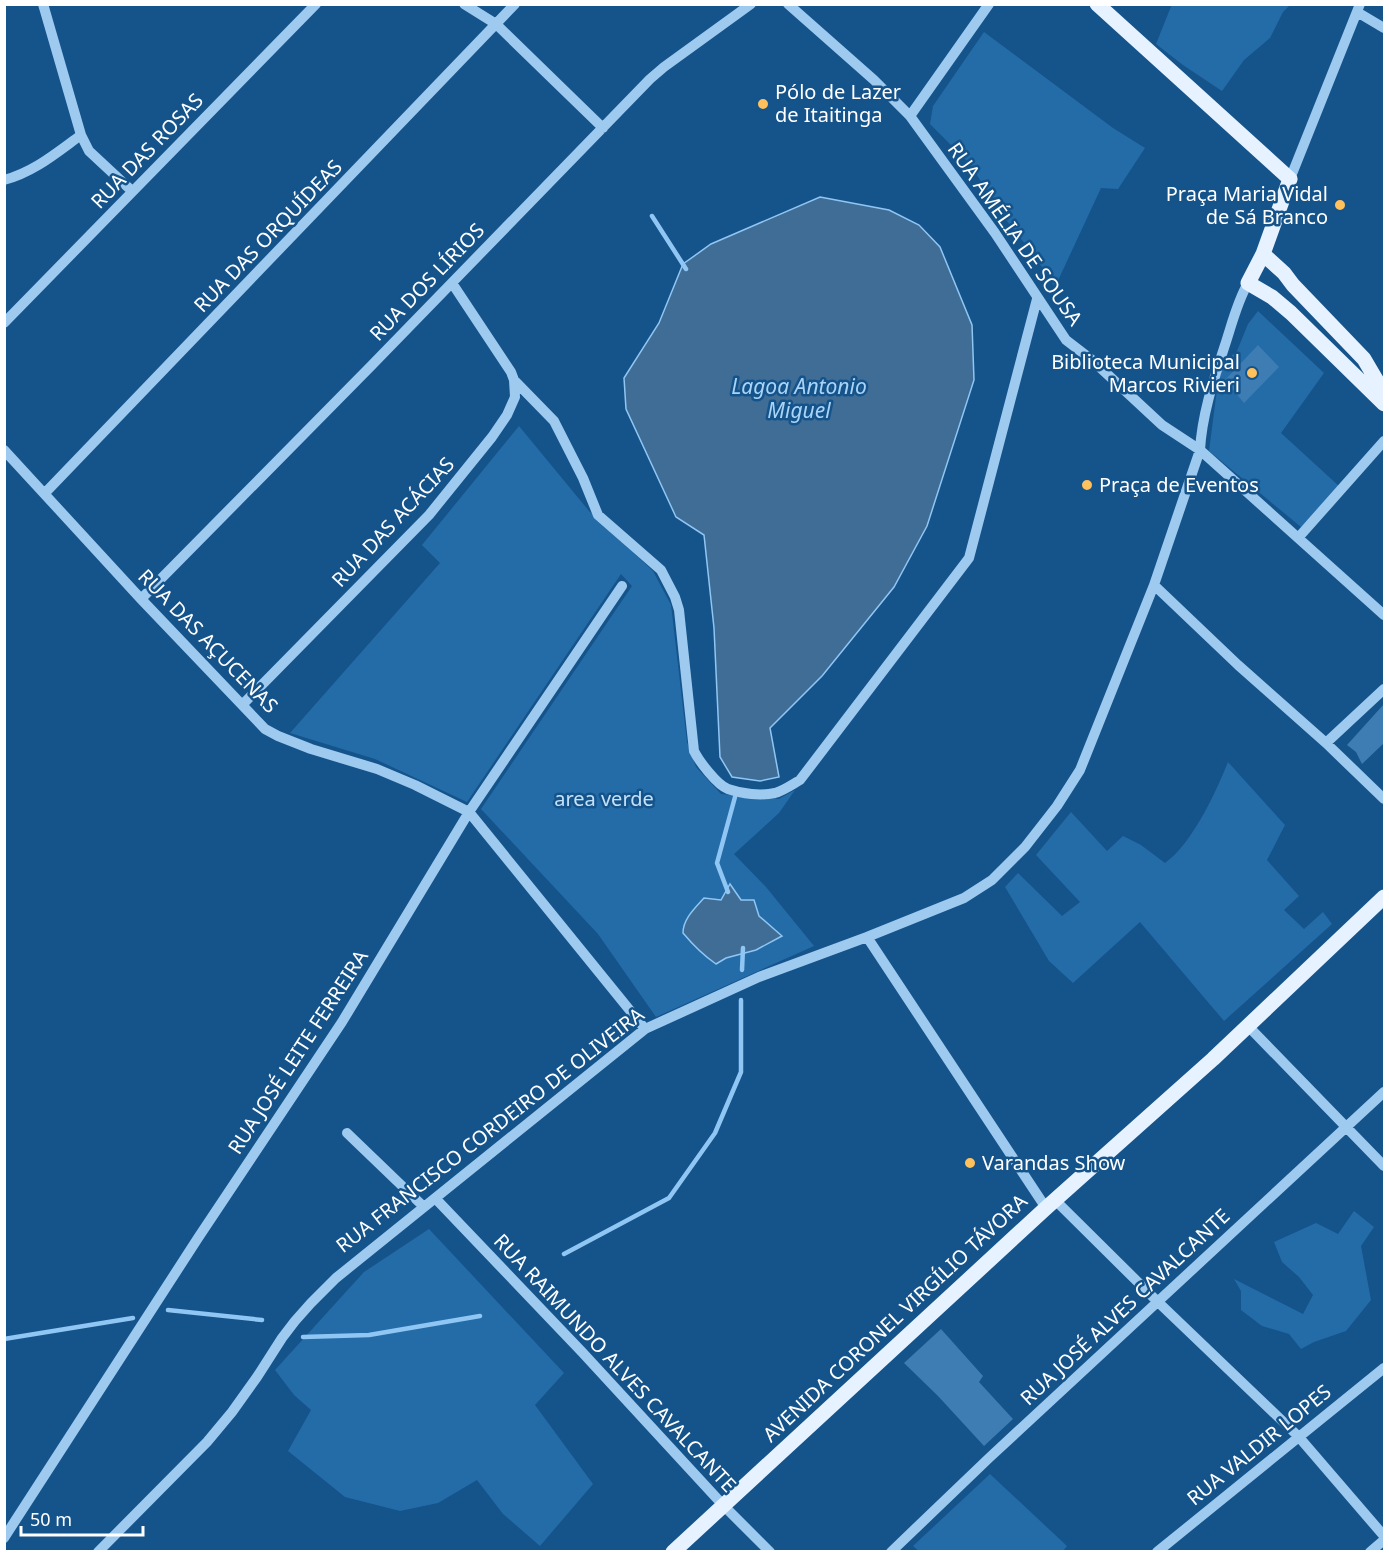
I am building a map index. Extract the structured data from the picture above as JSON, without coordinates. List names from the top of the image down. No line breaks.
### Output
{"streets":{"main road":["RUA FRANCISCO CORDEIRO DE OLIVEIRA","AVENIDA CORONEL VIRGÍLIO TÁVORA"],"street":["RUA DAS ROSAS","RUA AMÉLIA DE SOUSA","RUA DAS ORQUÍDEAS","RUA DOS LÍRIOS","RUA DAS ACÁCIAS","RUA DAS AÇUCENAS","RUA JOSÉ LEITE FERREIRA","RUA JOSÉ ALVES CAVALCANTE","RUA RAIMUNDO ALVES CAVALCANTE","RUA VALDIR LOPES"]},"crossings":[["RUA AMÉLIA DE SOUSA","RUA FRANCISCO CORDEIRO DE OLIVEIRA"],["RUA DAS ORQUÍDEAS","RUA DAS AÇUCENAS"],["RUA DOS LÍRIOS","RUA DAS AÇUCENAS"],["RUA DAS ACÁCIAS","RUA DAS AÇUCENAS"],["RUA DAS AÇUCENAS","RUA JOSÉ LEITE FERREIRA"],["RUA DAS AÇUCENAS","RUA FRANCISCO CORDEIRO DE OLIVEIRA"],["RUA FRANCISCO CORDEIRO DE OLIVEIRA","RUA RAIMUNDO ALVES CAVALCANTE"],["AVENIDA CORONEL VIRGÍLIO TÁVORA","RUA RAIMUNDO ALVES CAVALCANTE"]],"water":["Lagoa Antonio Miguel"],"parks":["area verde"],"places":["Pólo de Lazer de Itaitinga","Praça Maria Vidal de Sá Branco","Biblioteca Municipal Marcos Rivieri","Praça de Eventos","Varandas Show"],"scale_bar":"50 m"}
